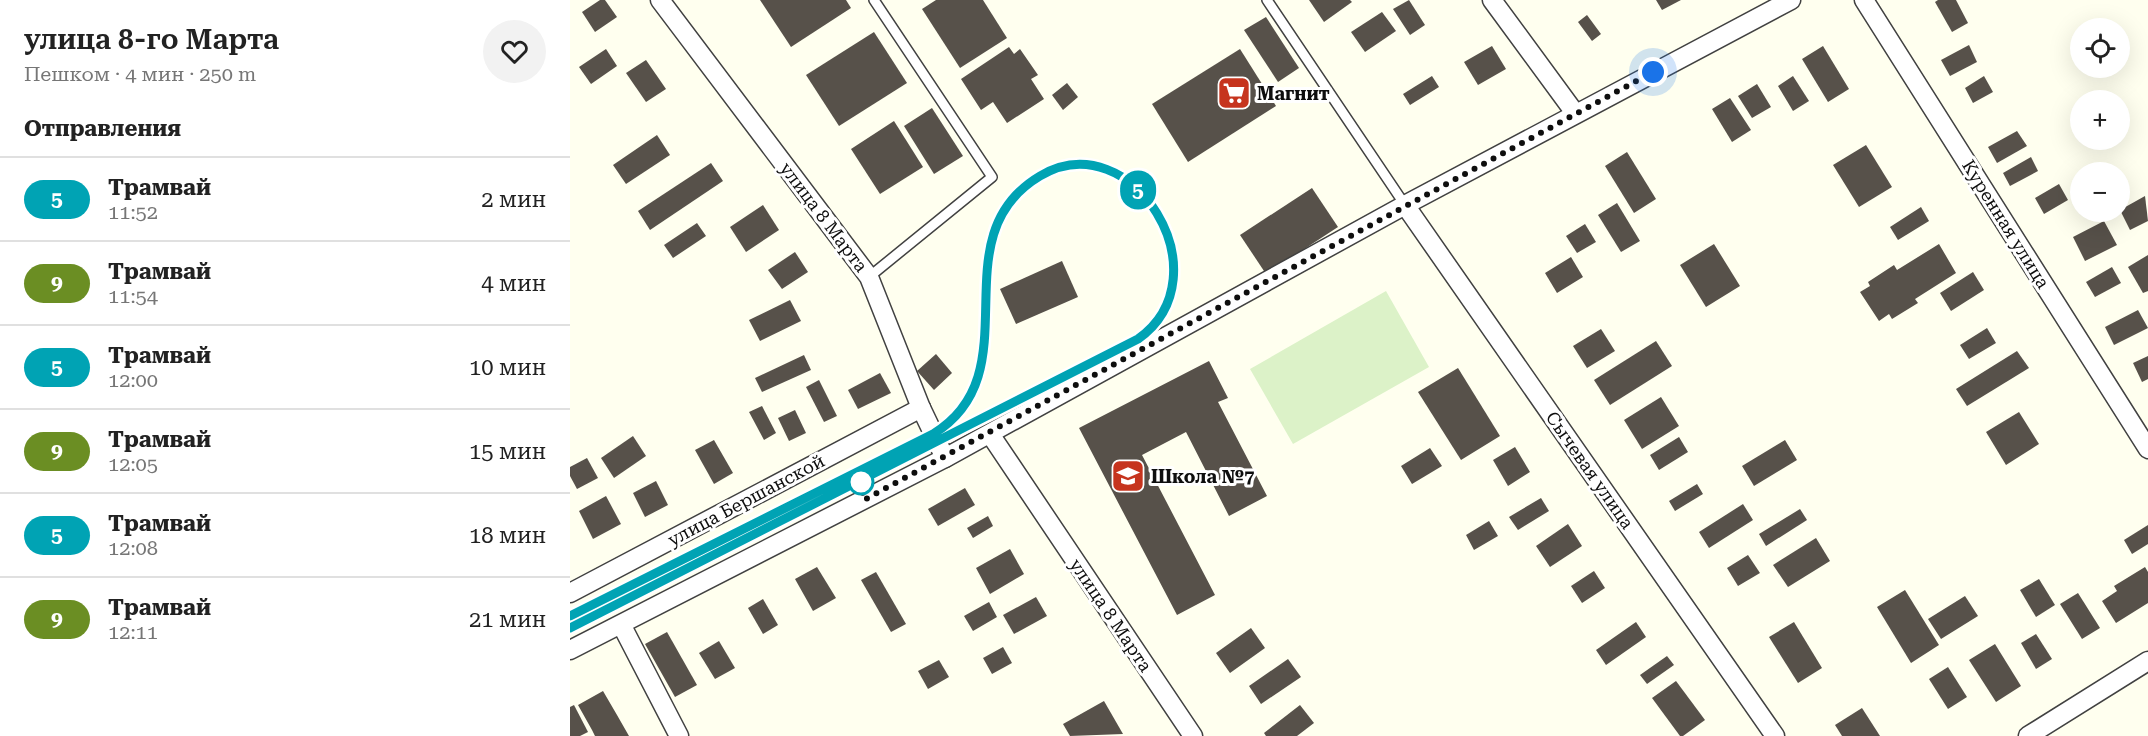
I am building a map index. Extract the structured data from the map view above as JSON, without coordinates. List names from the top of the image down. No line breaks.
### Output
{"streets":{"street":["улица 8 Марта","Куренная улица","Сычевая улица","улица Бершанской"]},"crossings":[["улица 8 Марта","улица Бершанской"]],"places":{"supermarket":["Магнит"],"school or university":["Школа №7"]},"lines":["tram line 5"],"page":{"heading":[["улица 8-го Марта","Пешком · 4 мин · 250 m"],"Отправления"],"on_map":"5","map_buttons":["+","−"],"list":[{"mark":"5","name":"Трамвай","note":"11:52","value":"2 мин"},{"mark":"9","name":"Трамвай","note":"11:54","value":"4 мин"},{"mark":"5","name":"Трамвай","note":"12:00","value":"10 мин"},{"mark":"9","name":"Трамвай","note":"12:05","value":"15 мин"},{"mark":"5","name":"Трамвай","note":"12:08","value":"18 мин"},{"mark":"9","name":"Трамвай","note":"12:11","value":"21 мин"}]}}
